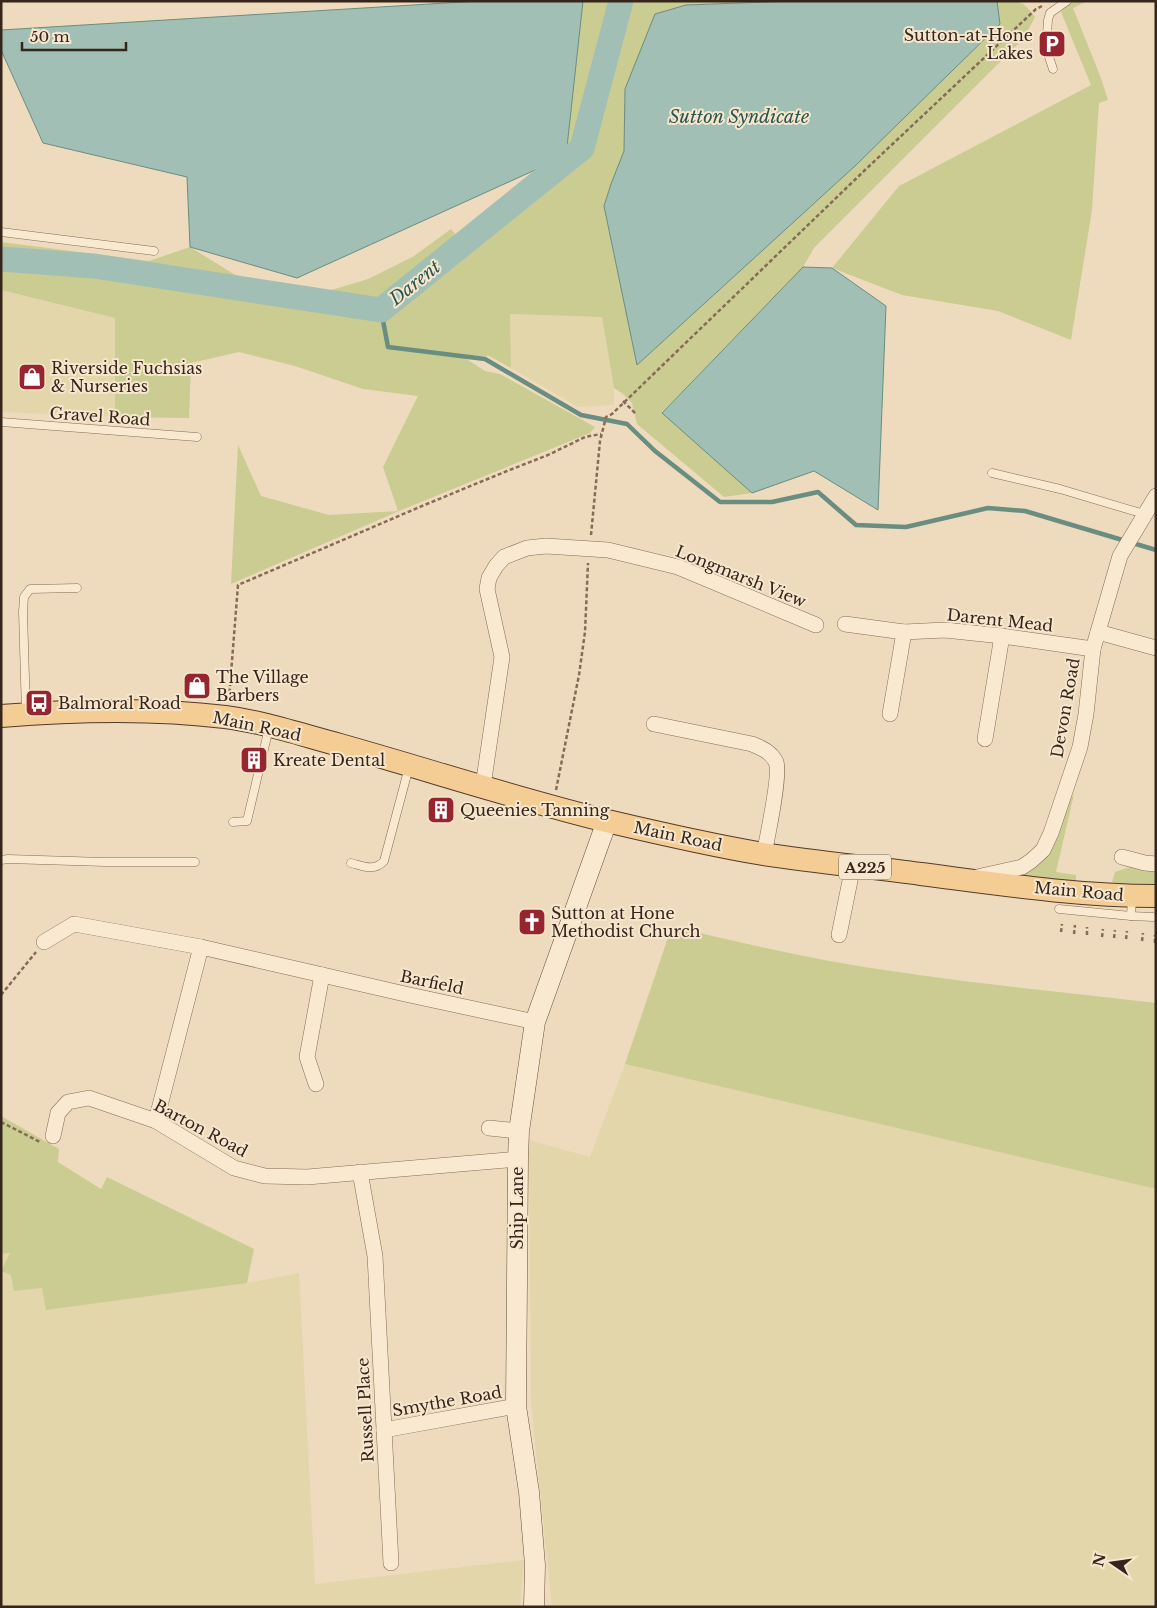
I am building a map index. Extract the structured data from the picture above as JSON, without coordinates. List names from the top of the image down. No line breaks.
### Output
{"streets":{"main road":["Main Road","A225"],"street":["Longmarsh View","Darent Mead","Devon Road","Barfield","Barton Road","Ship Lane","Smythe Road","Russell Place"],"lane":["Gravel Road"]},"crossings":[["Longmarsh View","Main Road"],["Darent Mead","Devon Road"],["Devon Road","Main Road"],["Main Road","Ship Lane"],["Barfield","Ship Lane"],["Barton Road","Ship Lane"],["Barton Road","Russell Place"],["Ship Lane","Smythe Road"],["Smythe Road","Russell Place"]],"water":["Sutton Syndicate","Darent"],"places":{"parking":["Sutton-at-Hone Lakes"],"shop":["Riverside Fuchsias & Nurseries","The Village Barbers"],"bus stop":["Balmoral Road"],"building":["Kreate Dental","Queenies Tanning"],"church":["Sutton at Hone Methodist Church"]},"scale_bar":"50 m","north":"left"}
